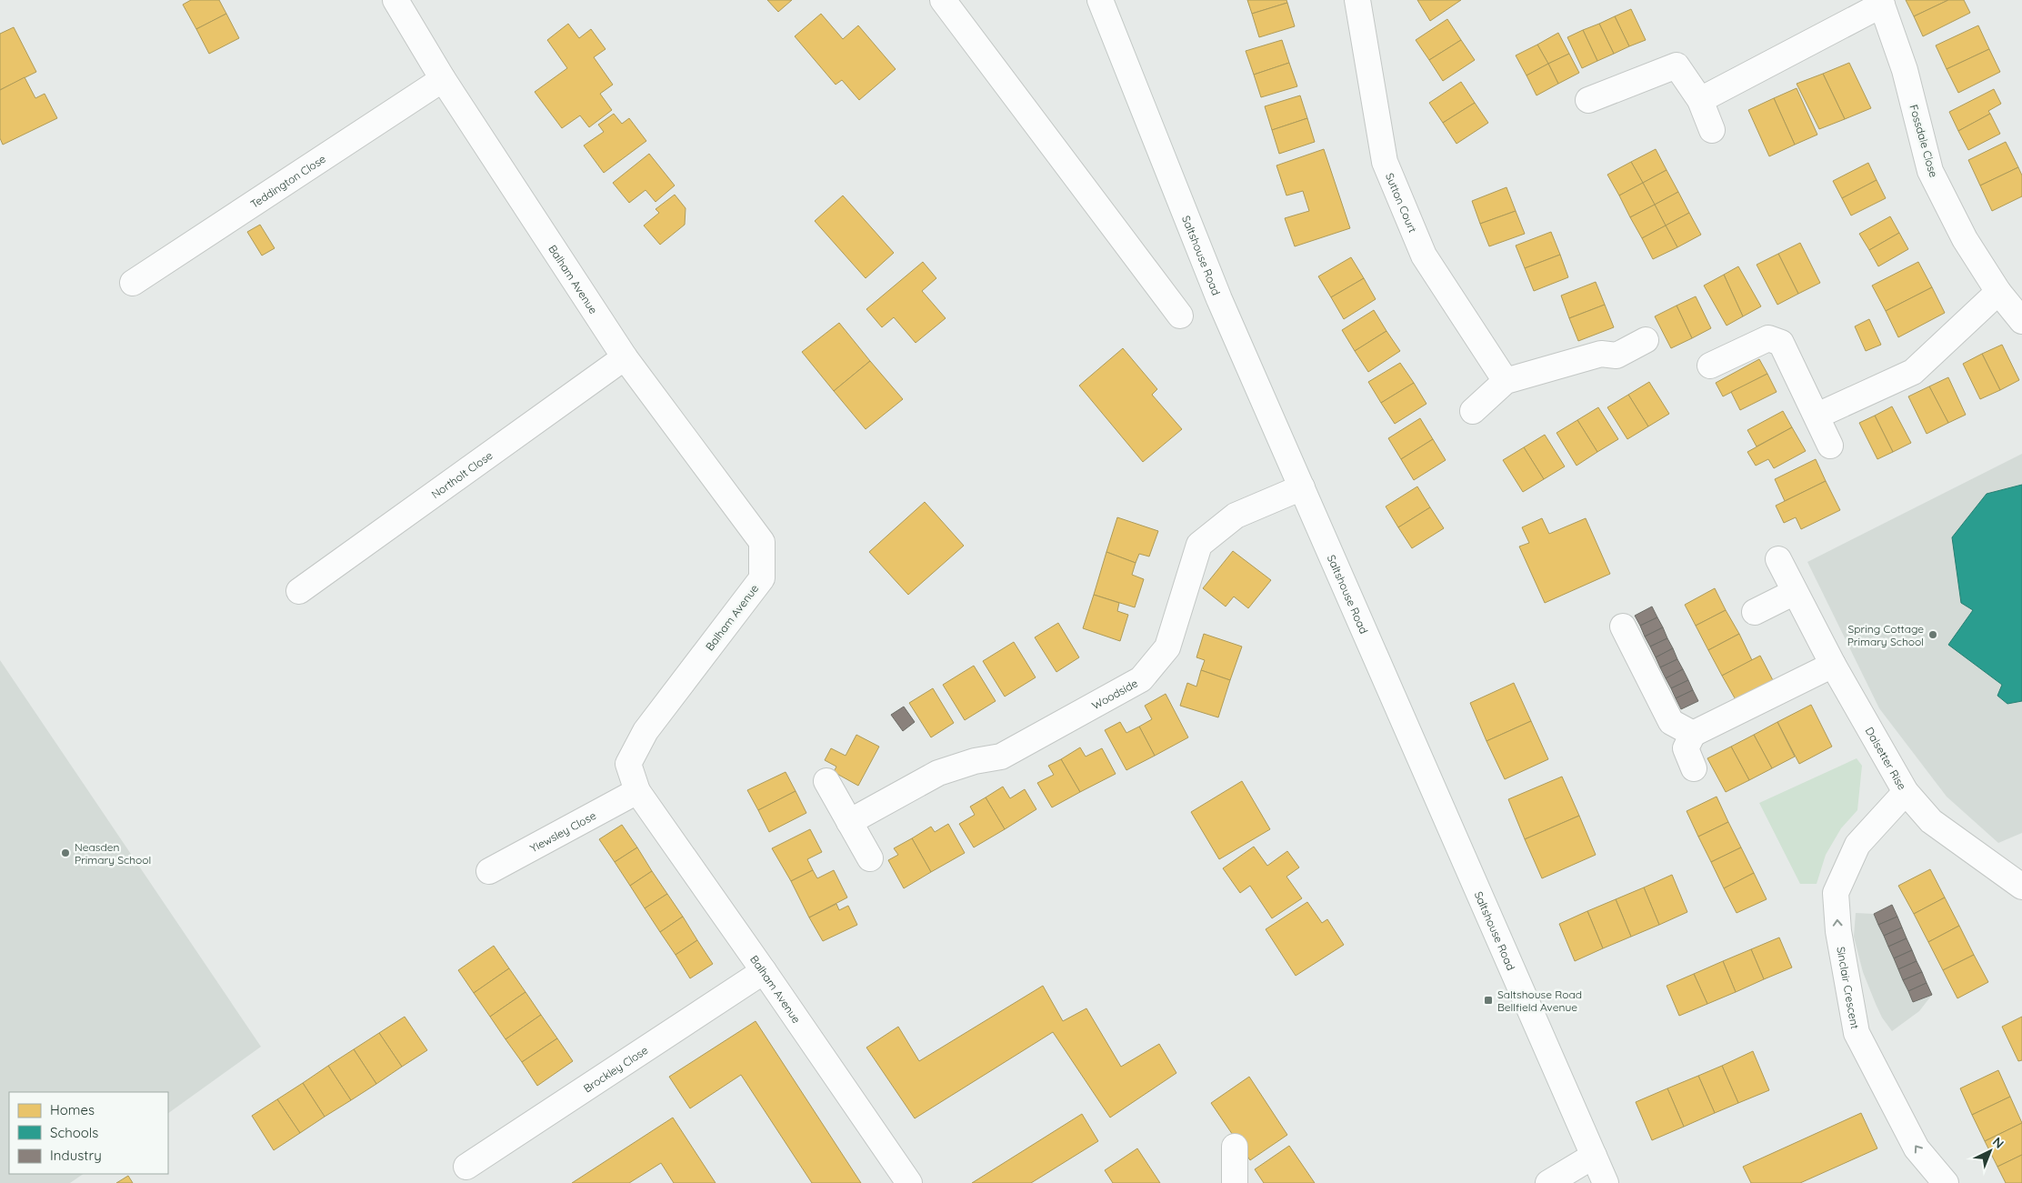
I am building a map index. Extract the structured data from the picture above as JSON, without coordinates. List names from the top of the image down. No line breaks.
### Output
{"streets":{"street":["Fossdale Close","Teddington Close","Sutton Court","Saltshouse Road","Balham Avenue","Northolt Close","Woodside","Dalsetter Rise","Yiewsley Close","Sinclair Crescent","Brockley Close"]},"crossings":[["Teddington Close","Balham Avenue"],["Saltshouse Road","Woodside"],["Balham Avenue","Northolt Close"],["Balham Avenue","Yiewsley Close"],["Balham Avenue","Brockley Close"],["Dalsetter Rise","Sinclair Crescent"]],"one_way":["Sinclair Crescent"],"places":{"other":["Spring Cottage Primary School","Neasden Primary School"],"transit":["Saltshouse Road Bellfield Avenue"]},"legend":["Homes","Schools","Industry"],"north":"top right"}
